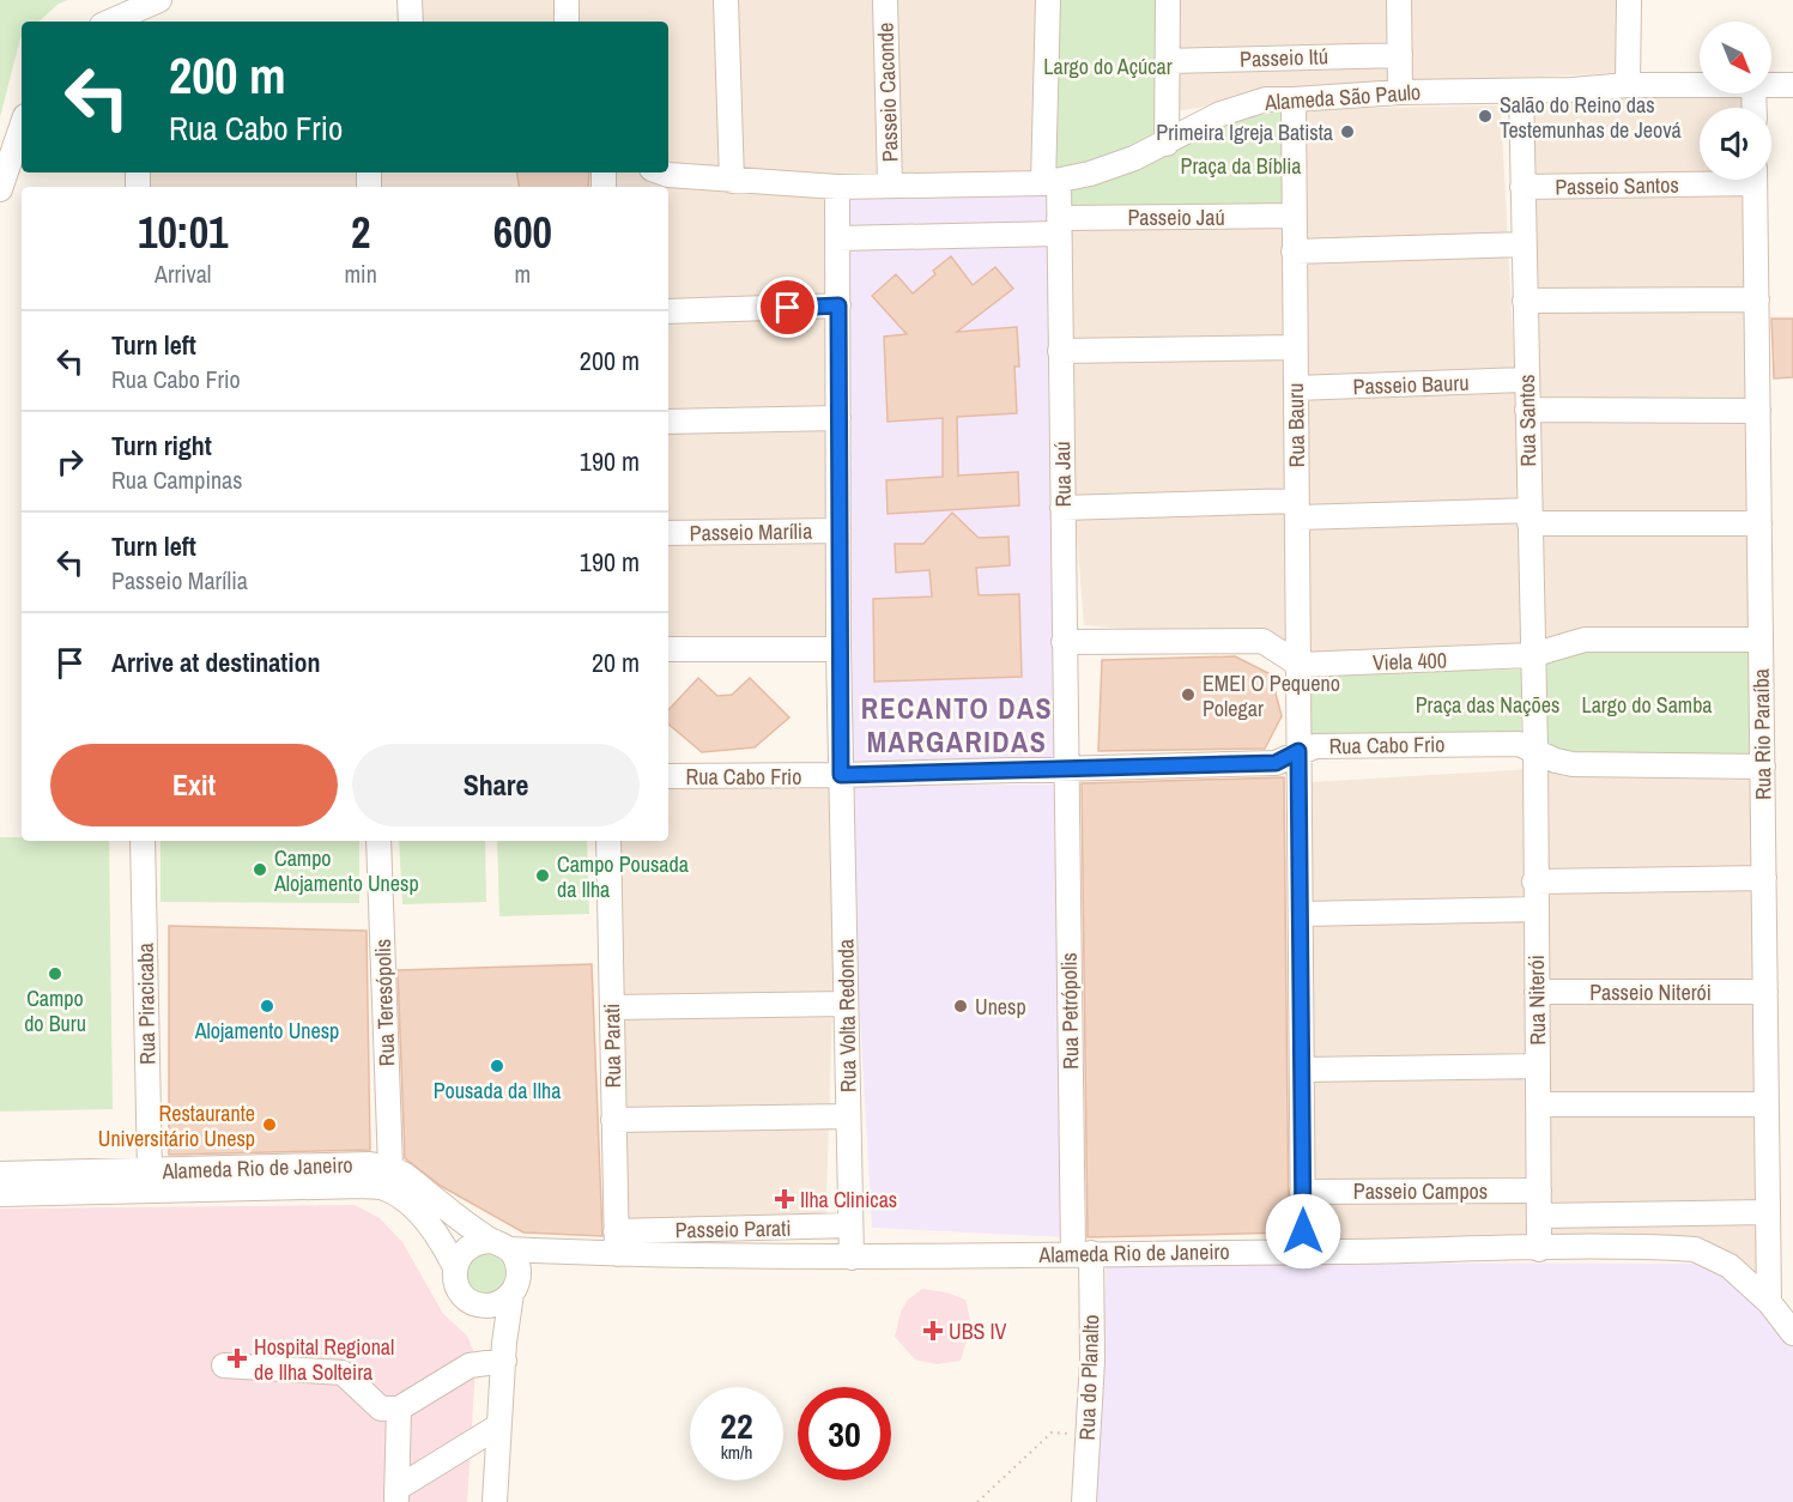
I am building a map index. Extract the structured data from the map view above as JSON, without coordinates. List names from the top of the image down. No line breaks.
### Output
{"streets":{"street":["Passeio Itú","Passeio Caconde","Alameda São Paulo","Passeio Santos","Passeio Jaú","Passeio Bauru","Rua Santos","Rua Bauru","Rua Jaú","Passeio Marília","Viela 400","Rua Rio Paraíba","Rua Cabo Frio","Passeio Niterói","Rua Niterói","Rua Teresópolis","Rua Piracicaba","Rua Petrópolis","Rua Volta Redonda","Rua Parati","Alameda Rio de Janeiro","Passeio Campos","Passeio Parati","Rua do Planalto"]},"crossings":[["Passeio Caconde","Alameda São Paulo"],["Alameda São Paulo","Rua Santos"],["Alameda São Paulo","Rua Bauru"],["Alameda São Paulo","Rua Jaú"],["Alameda São Paulo","Rua Volta Redonda"],["Passeio Santos","Rua Santos"],["Passeio Jaú","Rua Bauru"],["Passeio Jaú","Rua Jaú"],["Passeio Jaú","Rua Volta Redonda"],["Passeio Bauru","Rua Santos"],["Passeio Bauru","Rua Bauru"],["Rua Santos","Viela 400"],["Rua Santos","Rua Cabo Frio"],["Rua Santos","Rua Niterói"],["Rua Bauru","Viela 400"],["Rua Bauru","Rua Cabo Frio"],["Rua Bauru","Alameda Rio de Janeiro"],["Rua Bauru","Passeio Campos"],["Rua Jaú","Rua Cabo Frio"],["Rua Jaú","Rua Petrópolis"],["Passeio Marília","Rua Volta Redonda"],["Viela 400","Rua Rio Paraíba"],["Rua Rio Paraíba","Rua Cabo Frio"],["Rua Rio Paraíba","Passeio Niterói"],["Rua Rio Paraíba","Alameda Rio de Janeiro"],["Rua Cabo Frio","Rua Niterói"],["Rua Cabo Frio","Rua Petrópolis"],["Rua Cabo Frio","Rua Volta Redonda"],["Passeio Niterói","Rua Niterói"],["Rua Niterói","Alameda Rio de Janeiro"],["Rua Niterói","Passeio Campos"],["Rua Teresópolis","Alameda Rio de Janeiro"],["Rua Piracicaba","Alameda Rio de Janeiro"],["Rua Petrópolis","Alameda Rio de Janeiro"],["Rua Petrópolis","Rua do Planalto"],["Rua Volta Redonda","Alameda Rio de Janeiro"],["Rua Volta Redonda","Passeio Parati"],["Rua Parati","Alameda Rio de Janeiro"],["Rua Parati","Passeio Parati"],["Alameda Rio de Janeiro","Passeio Parati"],["Alameda Rio de Janeiro","Rua do Planalto"]],"districts":["RECANTO DAS MARGARIDAS"],"parks":["Largo do Açúcar","Praça da Bíblia","Praça das Nações","Largo do Samba"],"places":{"other":["Salão do Reino das Testemunhas de Jeová","Primeira Igreja Batista","EMEI O Pequeno Polegar","Campo Alojamento Unesp","Campo Pousada da Ilha","Campo do Buru","Alojamento Unesp","Unesp","Pousada da Ilha","Restaurante Universitário Unesp"],"health":["Ilha Clinicas","UBS IV","Hospital Regional de Ilha Solteira"]},"north":"bottom right","page":{"turn":["200 m","Rua Cabo Frio"],"eta":["10:01","Arrival","2","min","600","m"],"list":[{"name":"Turn left","note":"Rua Cabo Frio","value":"200 m"},{"name":"Turn right","note":"Rua Campinas","value":"190 m"},{"name":"Turn left","note":"Passeio Marília","value":"190 m"},{"name":"Arrive at destination","value":"20 m"}],"buttons":["Exit","Share"],"speed":"22 km/h","limit":"30"}}
